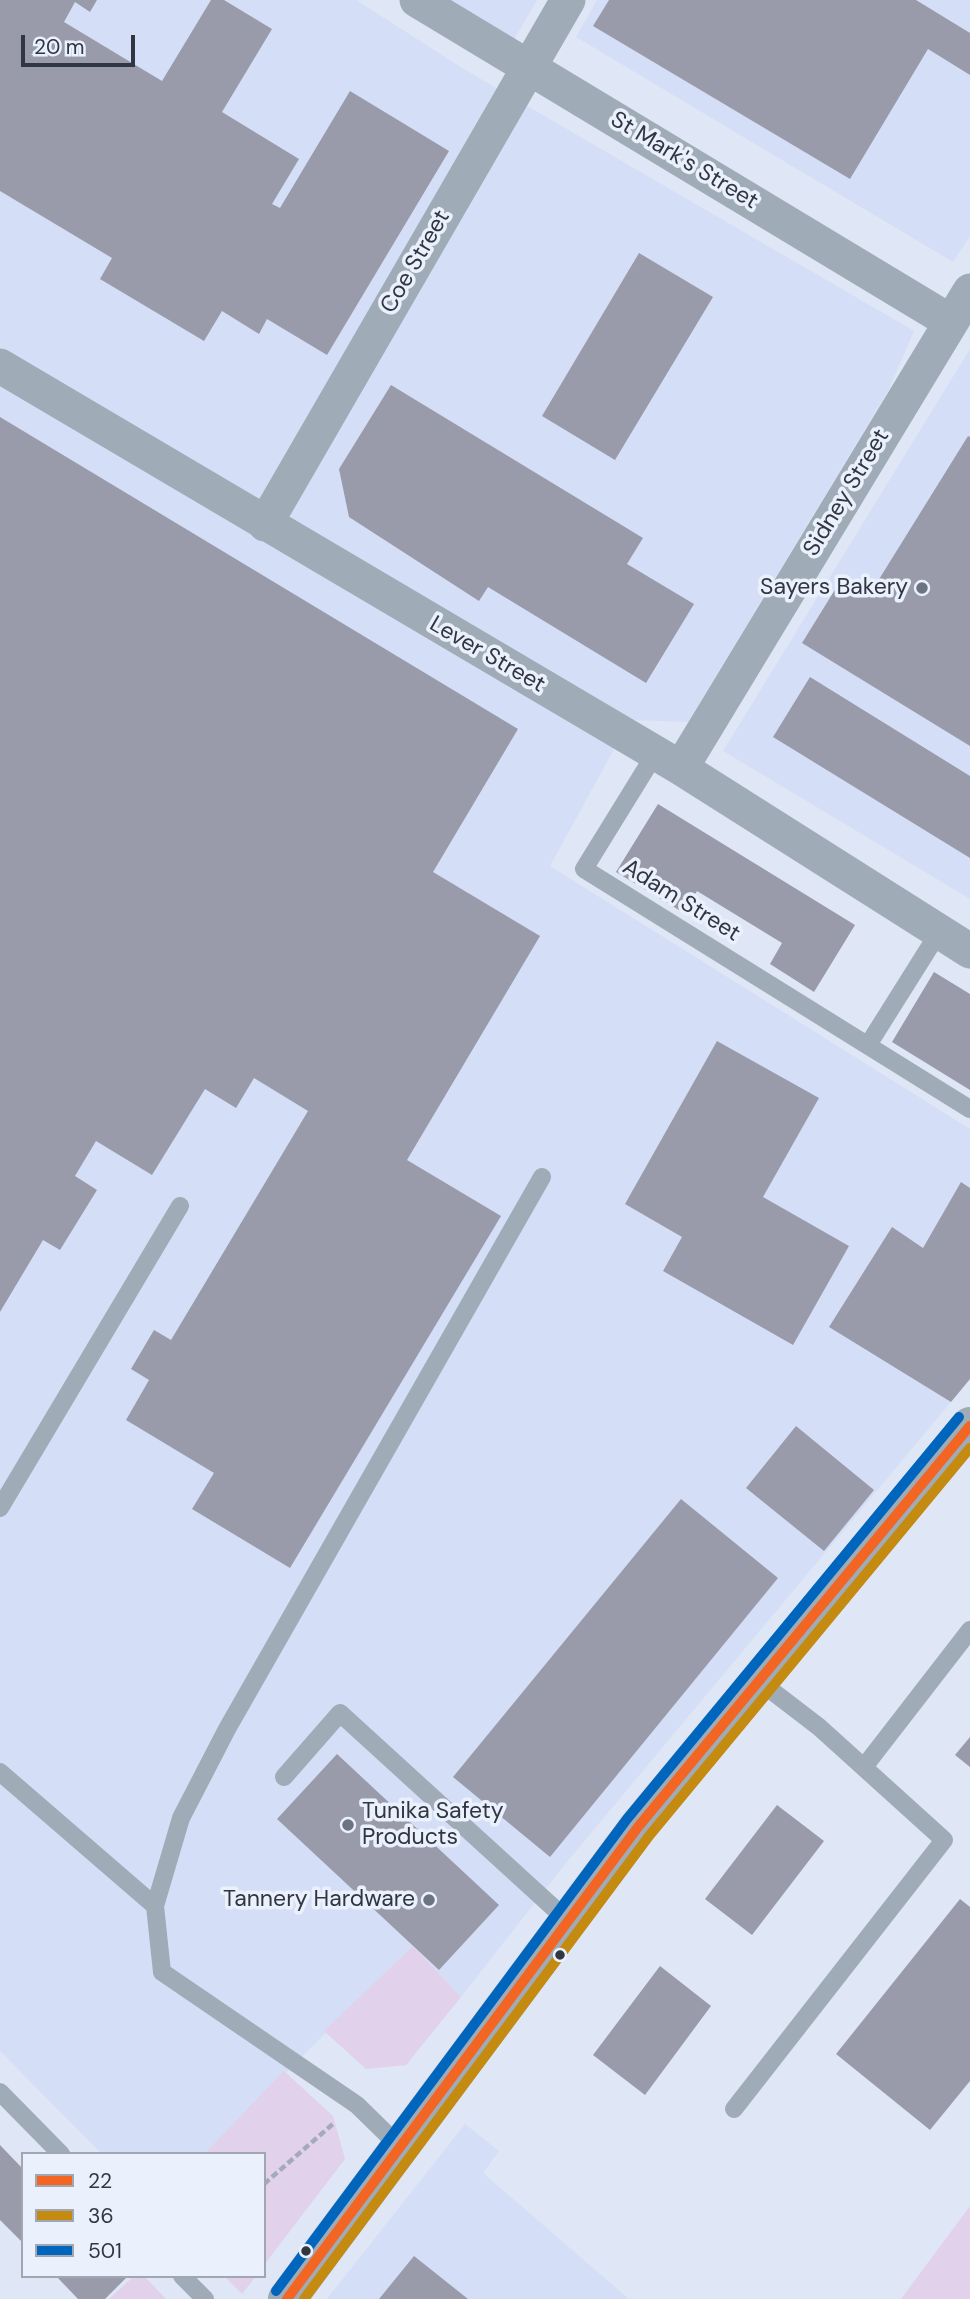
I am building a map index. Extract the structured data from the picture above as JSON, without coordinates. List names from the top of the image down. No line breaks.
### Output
{"streets":{"street":["St Mark's Street","Coe Street","Sidney Street","Lever Street"],"lane":["Adam Street"]},"crossings":[["St Mark's Street","Coe Street"],["St Mark's Street","Sidney Street"],["Coe Street","Lever Street"],["Sidney Street","Lever Street"],["Sidney Street","Adam Street"],["Lever Street","Adam Street"]],"places":["Sayers Bakery","Tunika Safety Products","Tannery Hardware"],"lines":["transit line 501","transit line 22","transit line 36"],"legend":["22","36","501"],"scale_bar":"20 m"}
